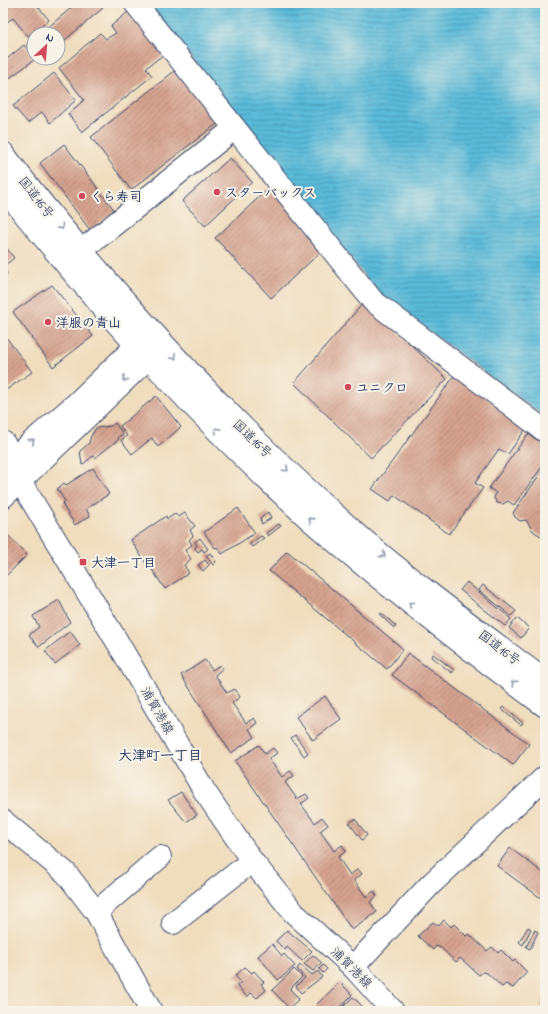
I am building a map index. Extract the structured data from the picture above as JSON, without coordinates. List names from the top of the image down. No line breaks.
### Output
{"streets":{"main road":["国道16号","浦賀港線"]},"districts":["大津町一丁目"],"places":{"other":["スターバックス","くら寿司","洋服の青山","ユニクロ"],"transit":["大津一丁目"]},"north":"top right"}
